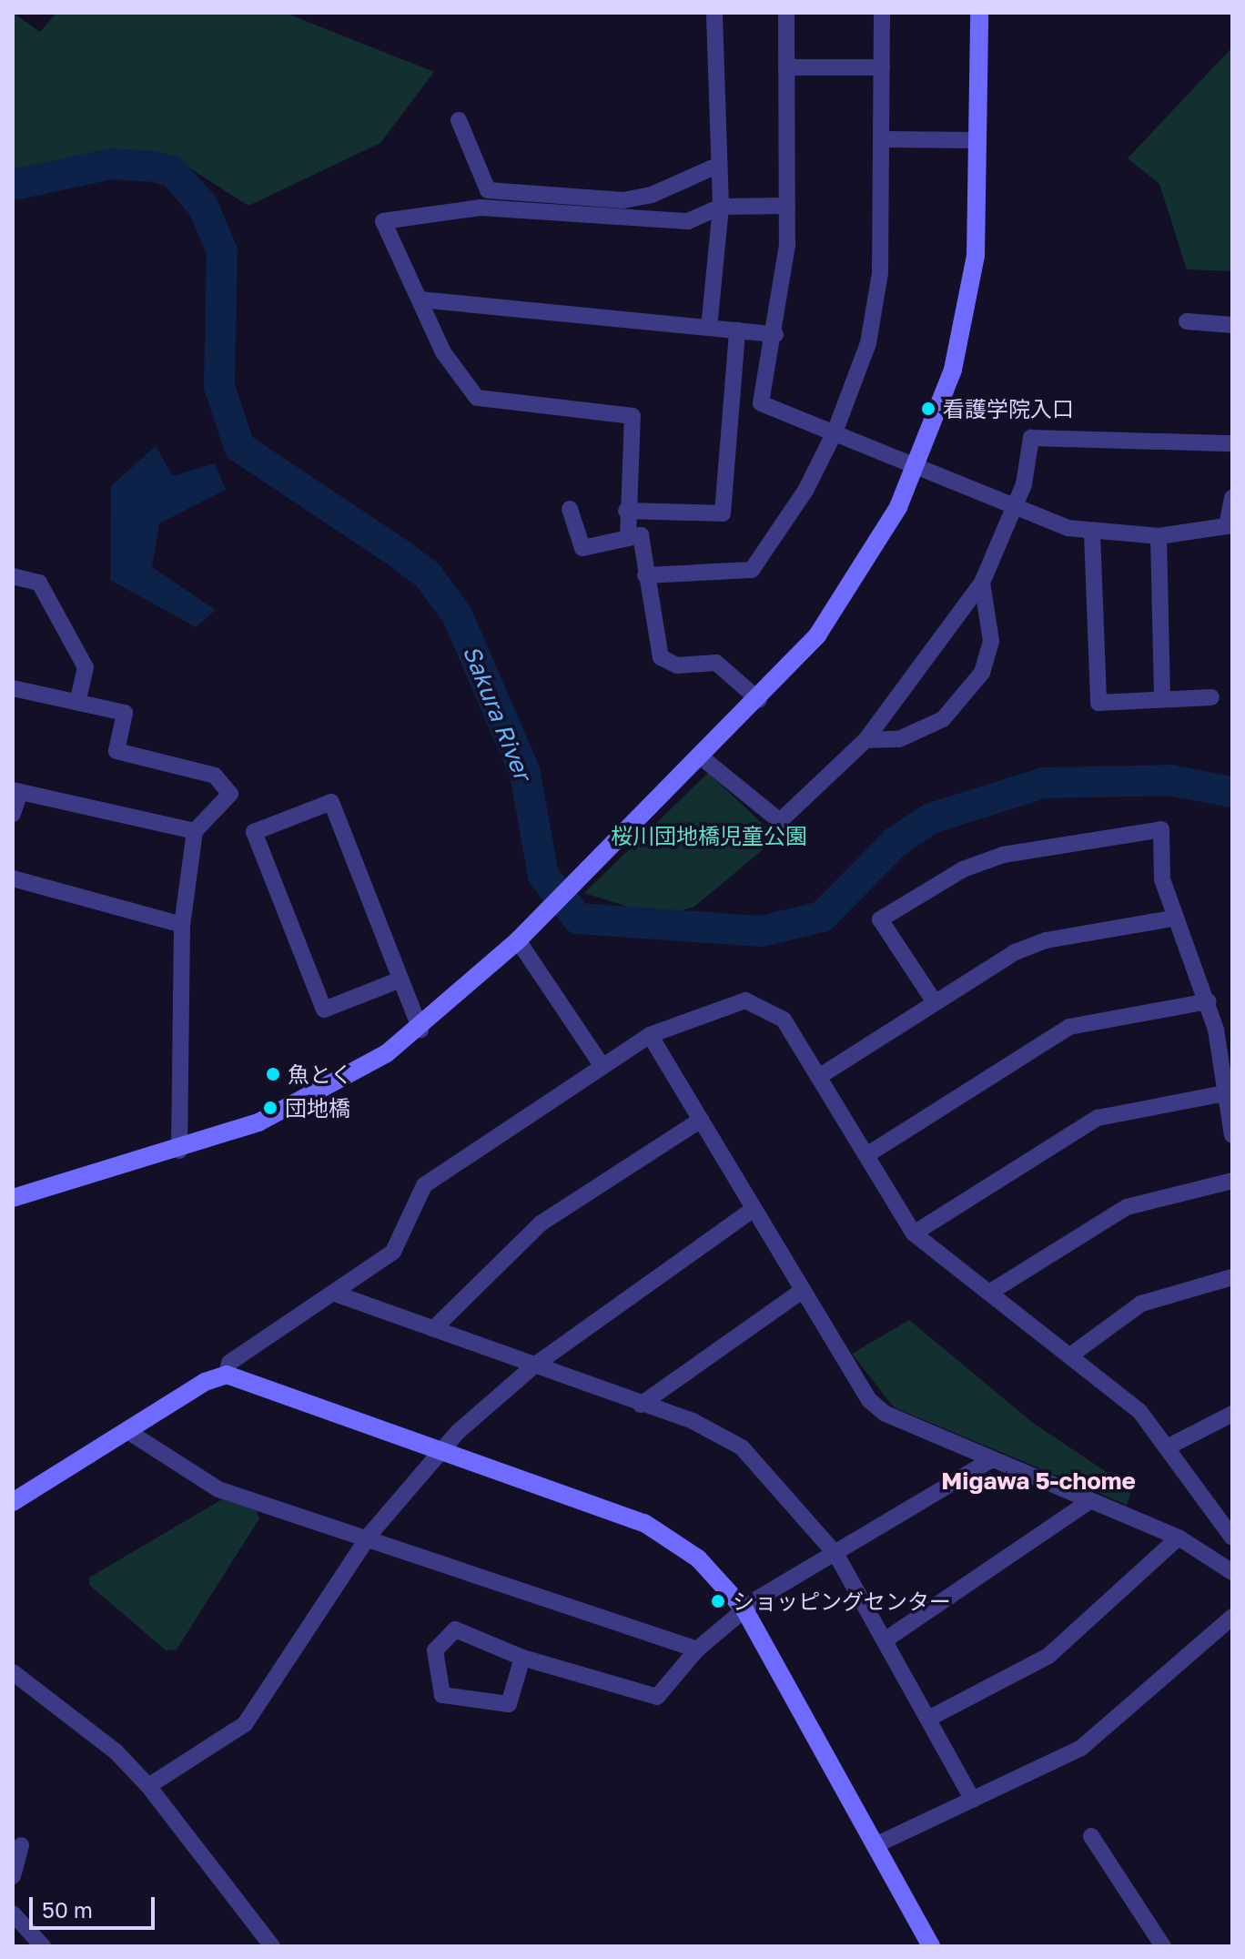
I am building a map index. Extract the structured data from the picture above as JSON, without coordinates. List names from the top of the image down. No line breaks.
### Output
{"districts":["Migawa 5-chome"],"water":["Sakura River"],"parks":["桜川団地橋児童公園"],"places":["看護学院入口","魚とく","団地橋","ショッピングセンター"],"scale_bar":"50 m"}
